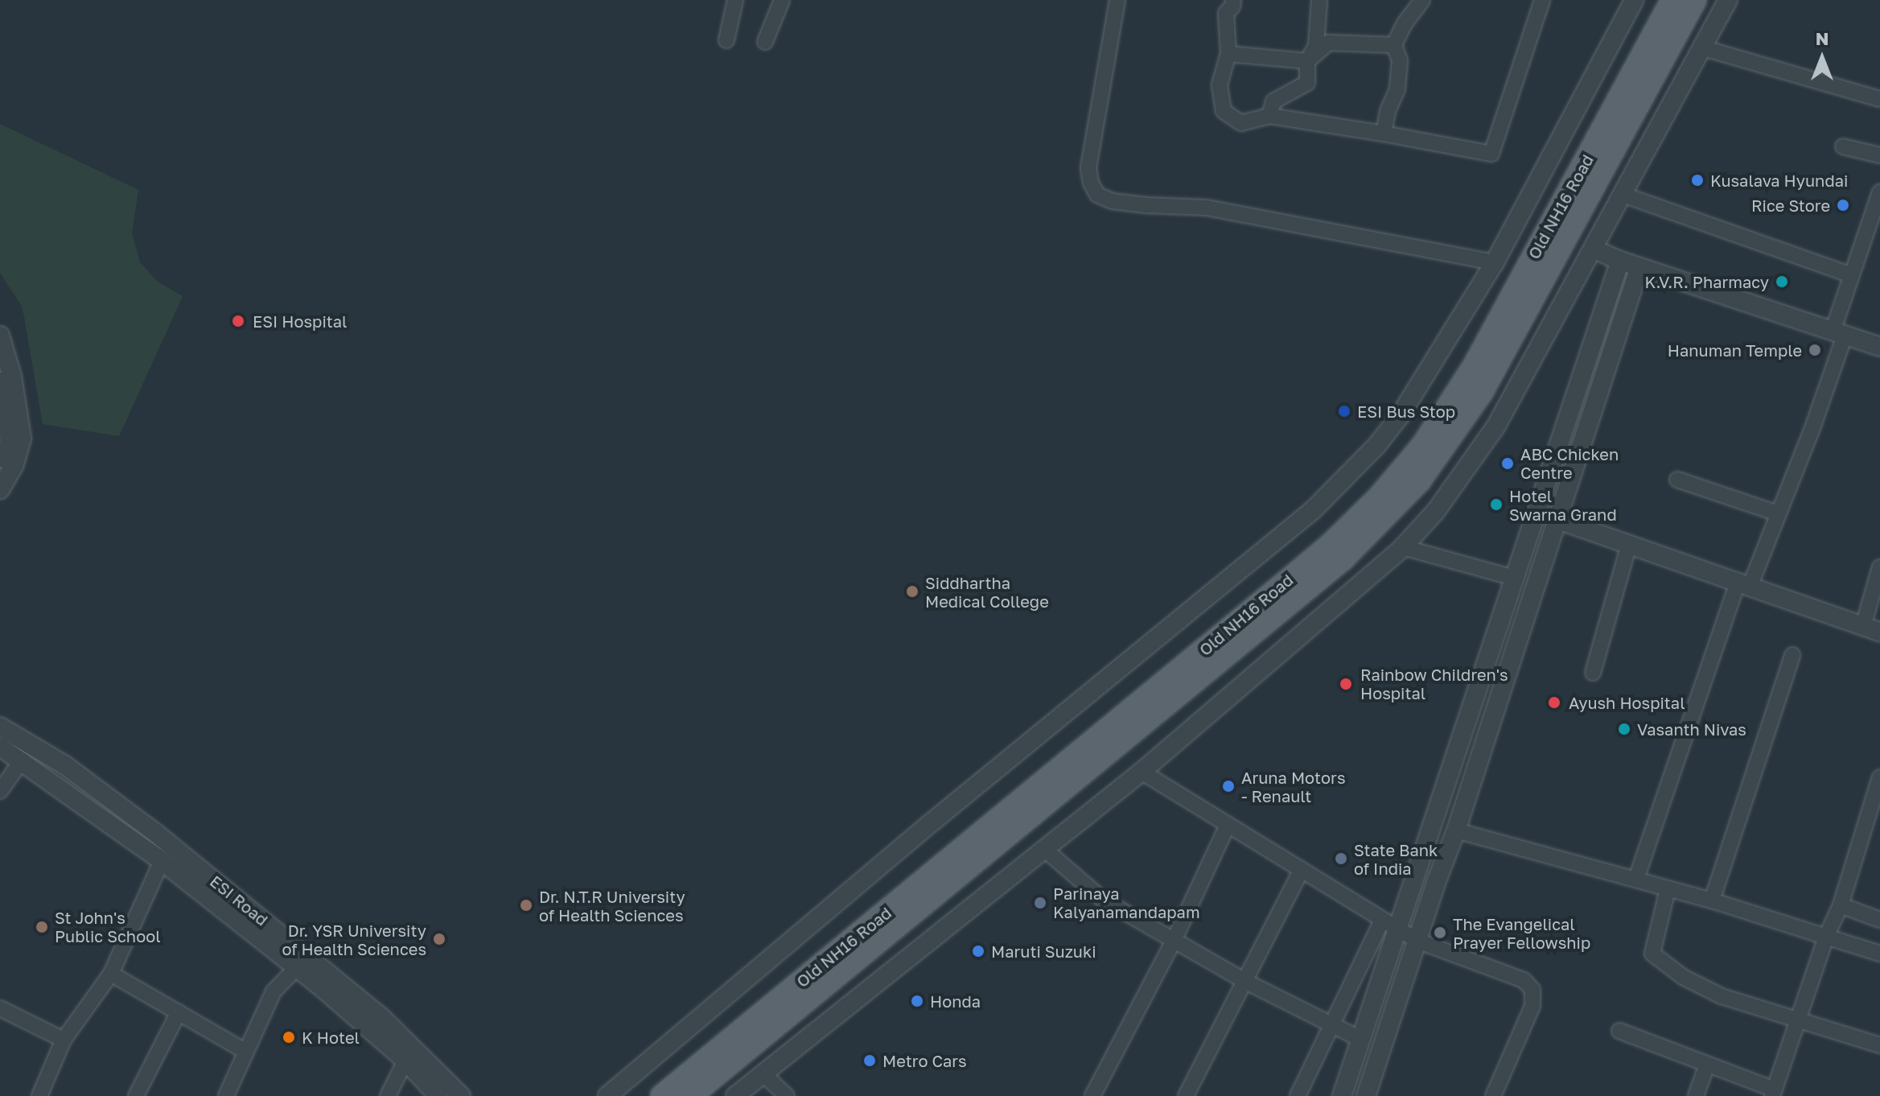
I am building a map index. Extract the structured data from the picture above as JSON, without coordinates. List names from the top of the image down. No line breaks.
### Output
{"streets":{"main road":["Old NH16 Road"],"street":["ESI Road"]},"places":["Kusalava Hyundai","Rice Store","K.V.R. Pharmacy","ESI Hospital","Hanuman Temple","ESI Bus Stop","ABC Chicken Centre","Hotel Swarna Grand","Siddhartha Medical College","Rainbow Children's Hospital","Ayush Hospital","Vasanth Nivas","Aruna Motors - Renault","State Bank of India","Parinaya Kalyanamandapam","Dr. N.T.R University of Health Sciences","St John's Public School","The Evangelical Prayer Fellowship","Dr. YSR University of Health Sciences","Maruti Suzuki","Honda","K Hotel","Metro Cars"],"north":"top"}
